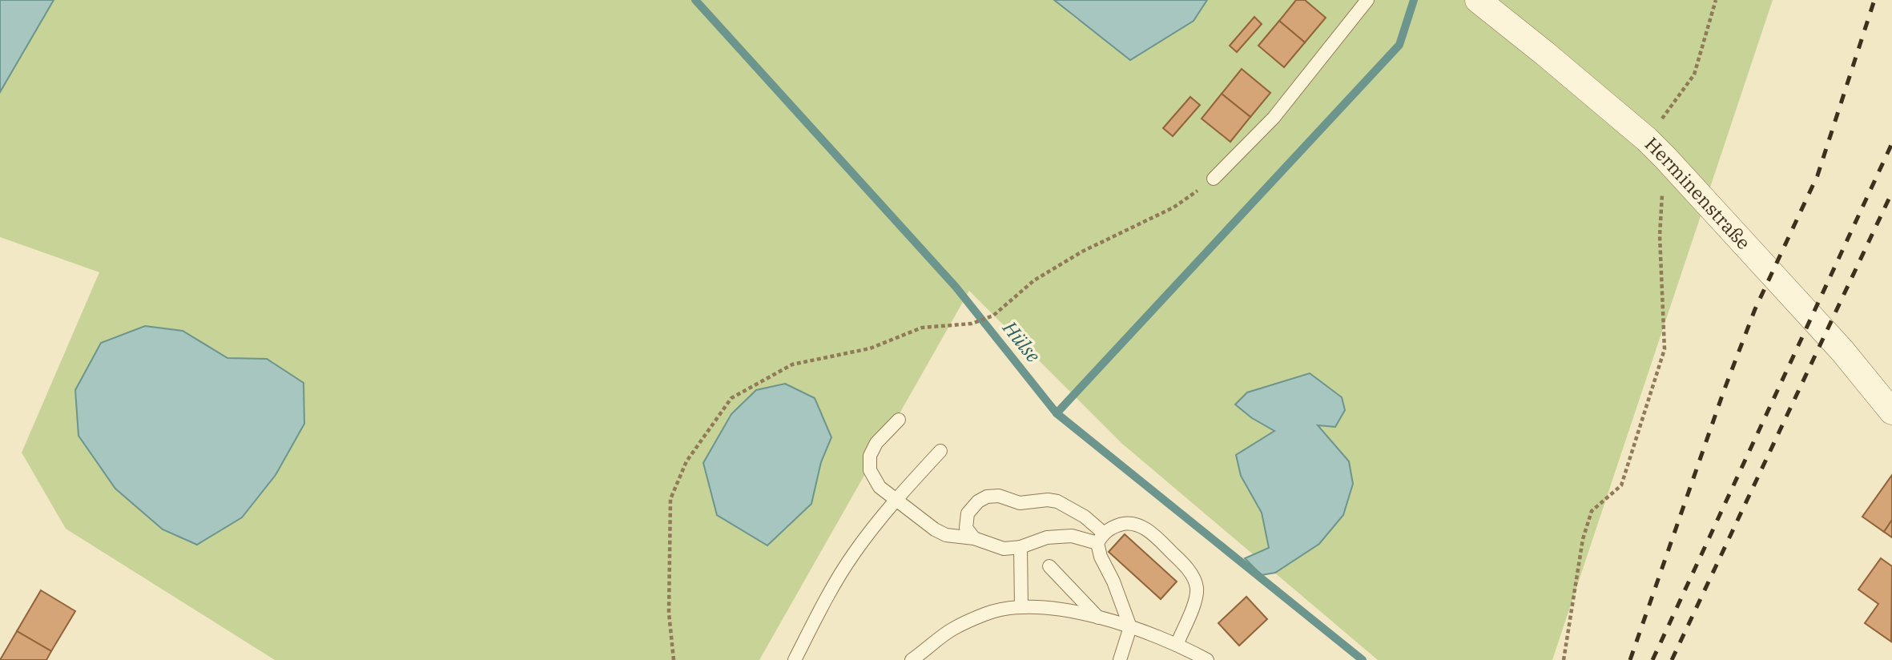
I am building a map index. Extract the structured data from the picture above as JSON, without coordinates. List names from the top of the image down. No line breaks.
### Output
{"streets":{"street":["Herminenstraße"]},"water":["Hülse"]}
